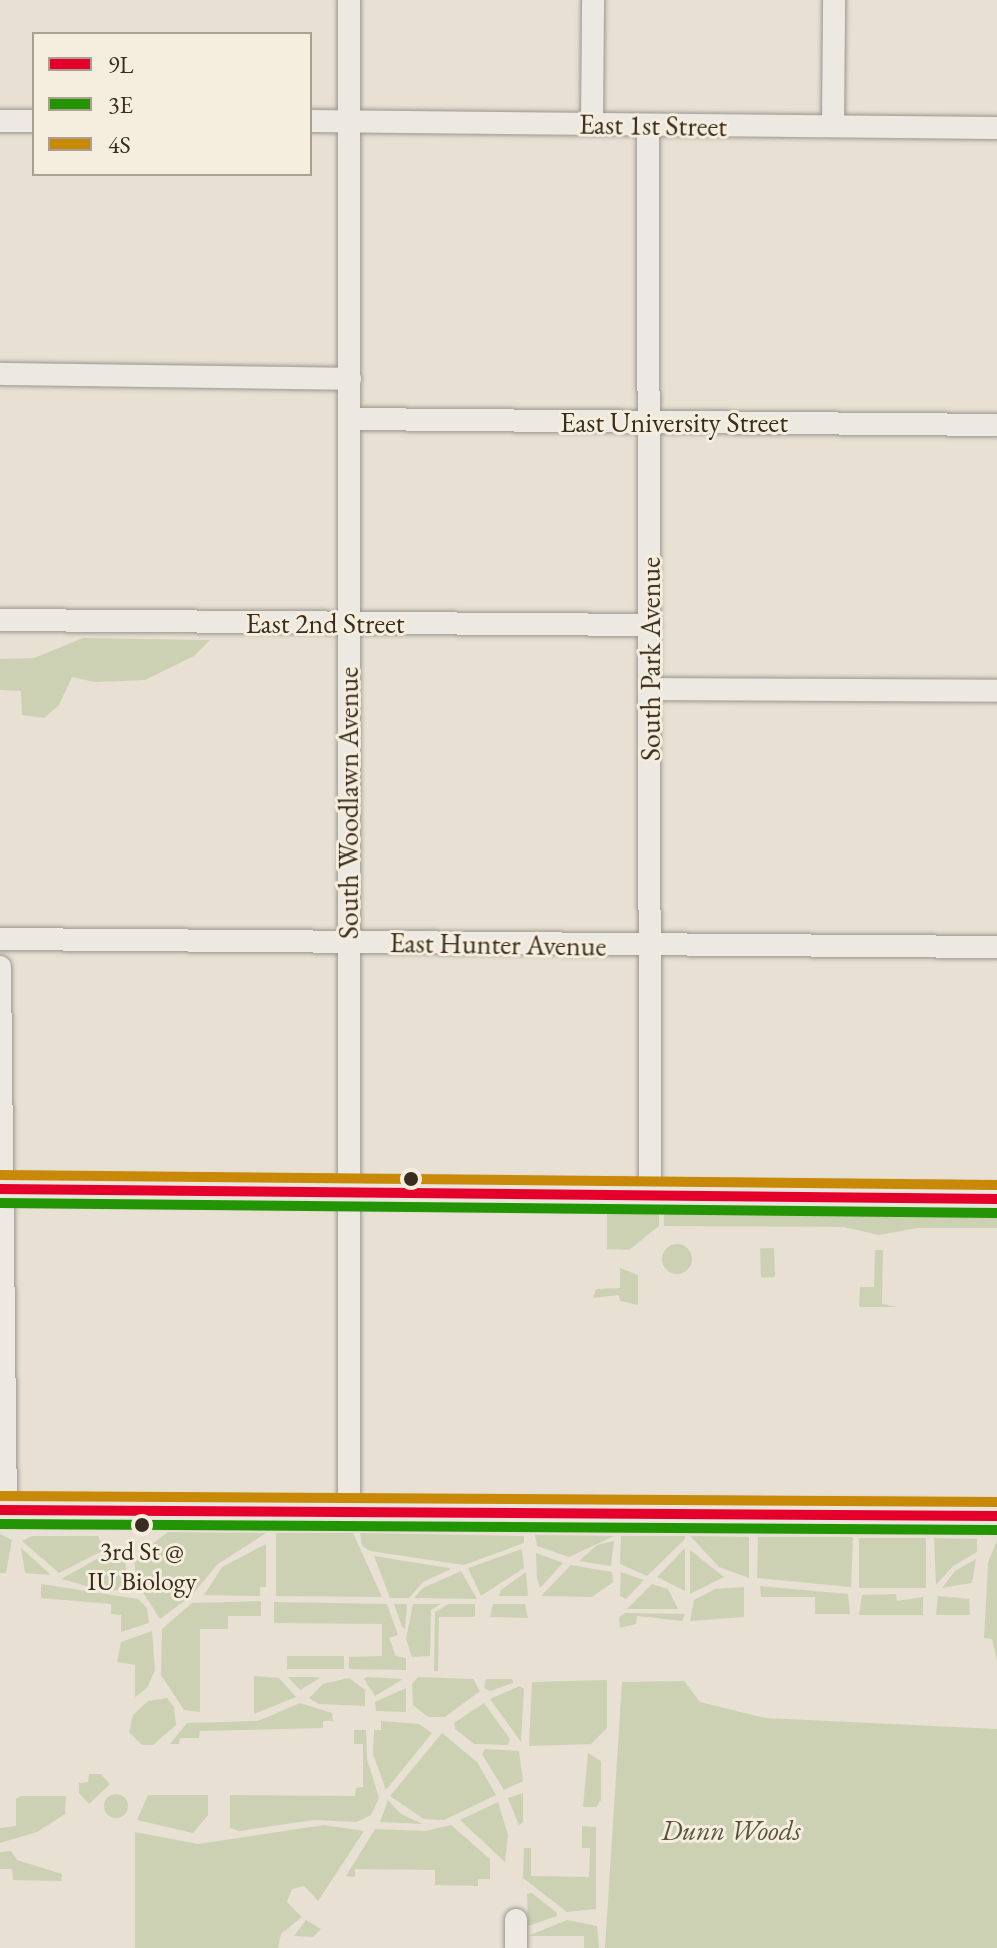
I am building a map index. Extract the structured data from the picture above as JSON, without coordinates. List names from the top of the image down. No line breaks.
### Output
{"streets":{"street":["East 1st Street","East University Street","East 2nd Street","South Park Avenue","South Woodlawn Avenue","East Hunter Avenue"]},"crossings":[["East 1st Street","South Park Avenue"],["East 1st Street","South Woodlawn Avenue"],["East University Street","South Park Avenue"],["East University Street","South Woodlawn Avenue"],["East 2nd Street","South Park Avenue"],["East 2nd Street","South Woodlawn Avenue"],["South Park Avenue","East Hunter Avenue"],["South Woodlawn Avenue","East Hunter Avenue"]],"parks":["Dunn Woods"],"places":["3rd St @ IU Biology"],"lines":["transit line 4S","transit line 9L","transit line 3E"],"legend":["9L","3E","4S"]}
